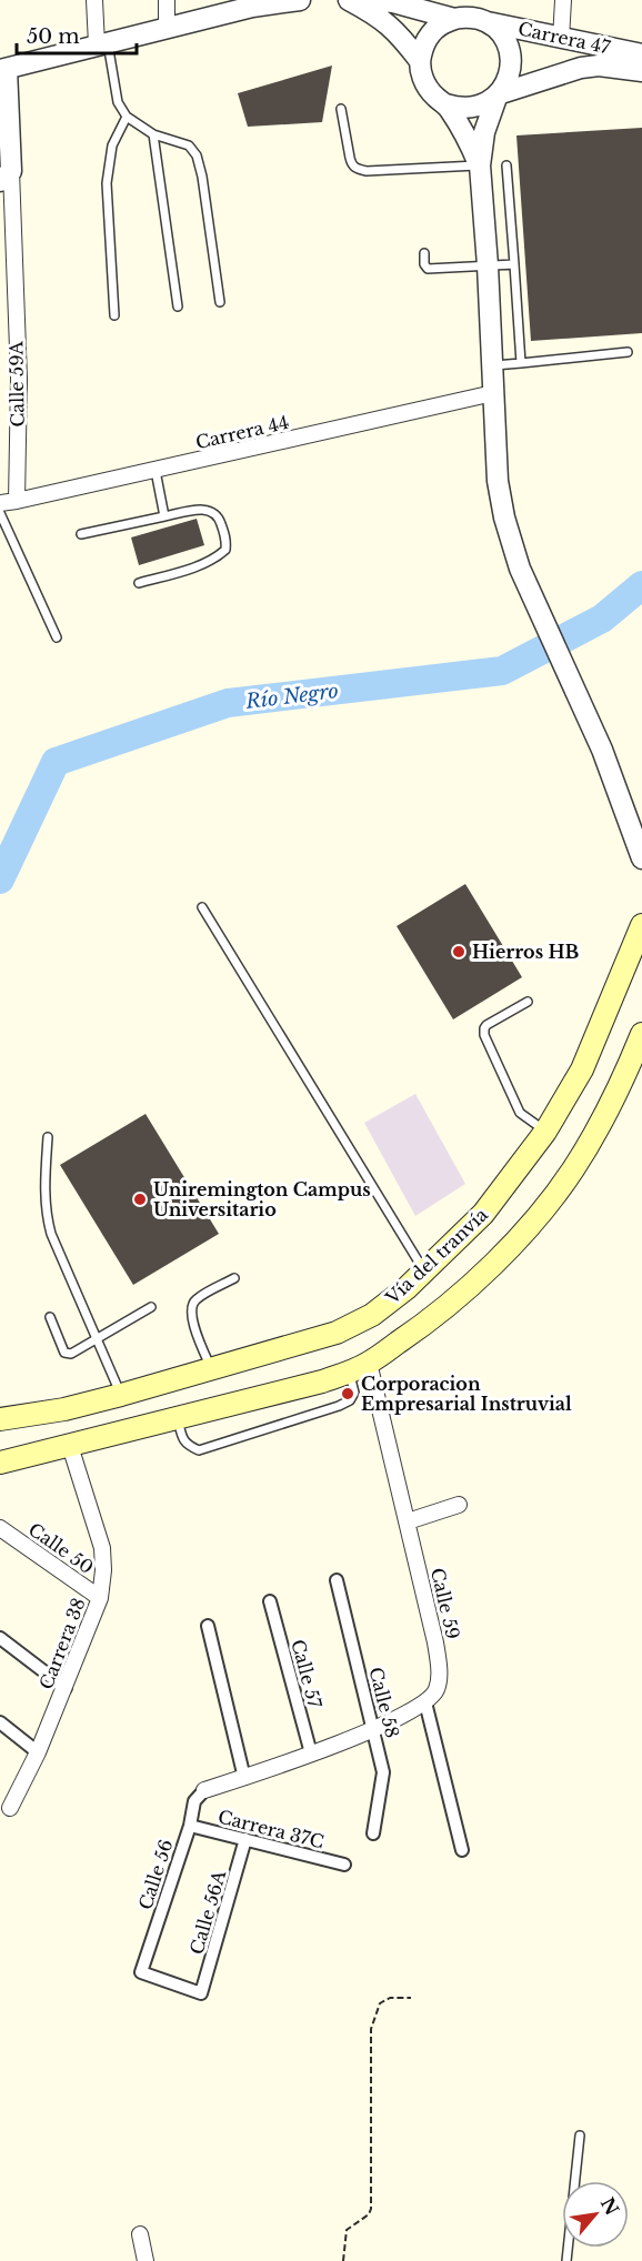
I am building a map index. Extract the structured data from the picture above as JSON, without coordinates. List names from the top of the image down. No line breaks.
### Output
{"streets":{"main road":["Vía del tranvía"],"street":["Carrera 47","Calle 59A","Carrera 44","Calle 50","Calle 59","Carrera 38","Calle 57","Calle 58","Carrera 37C","Calle 56","Calle 56A"]},"crossings":[["Calle 59A","Carrera 44"],["Calle 50","Carrera 38"],["Carrera 37C","Calle 56"],["Carrera 37C","Calle 56A"],["Calle 56","Calle 56A"]],"water":["Río Negro"],"places":["Hierros HB","Uniremington Campus Universitario","Corporacion Empresarial Instruvial"],"scale_bar":"50 m","north":"top right"}
